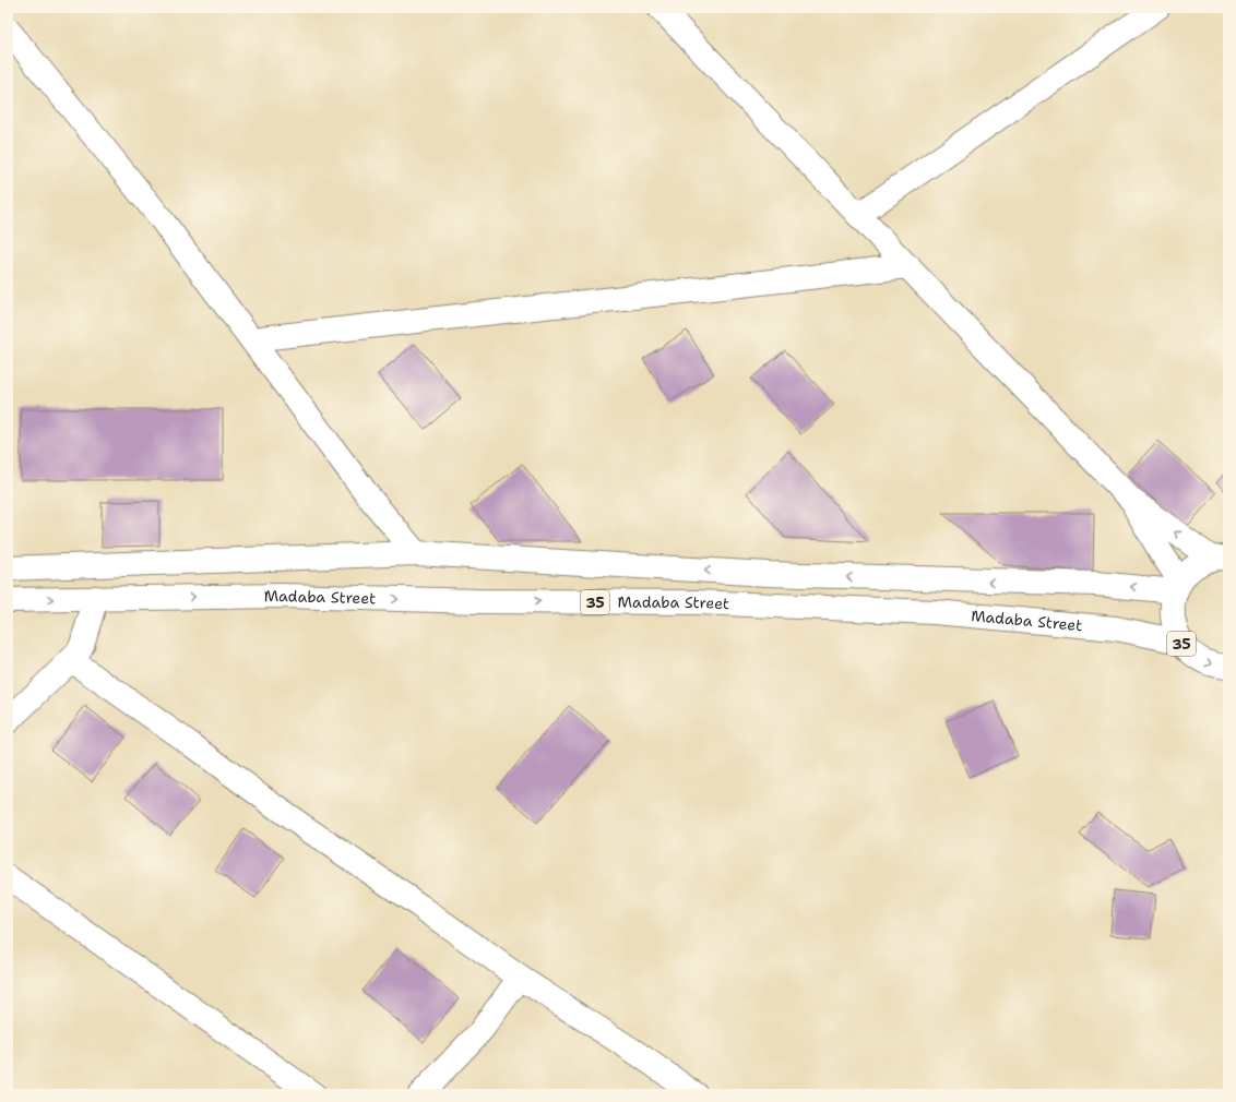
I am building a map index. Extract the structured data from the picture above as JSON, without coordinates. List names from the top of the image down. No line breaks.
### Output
{"streets":{"street":["Madaba Street","35"]},"crossings":[["Madaba Street","35"]]}
